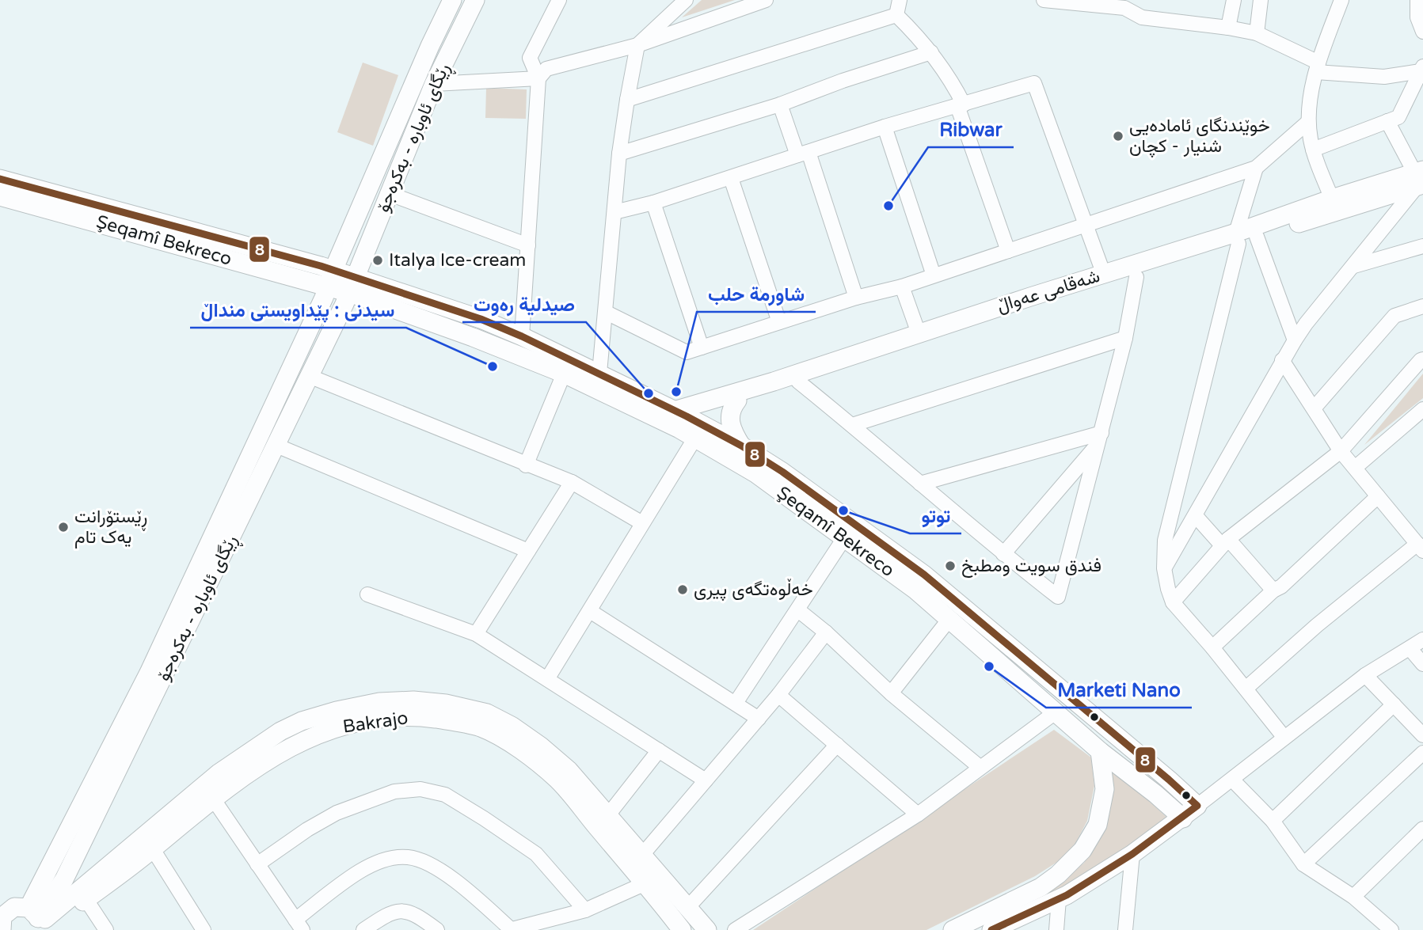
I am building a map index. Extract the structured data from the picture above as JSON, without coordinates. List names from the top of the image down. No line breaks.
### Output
{"streets":{"main road":["ڕێگای ئاوبارە - بەکرەجۆ","Şeqamî Bekreco","شەقامی عەواڵ","Bakrajo"]},"crossings":[["ڕێگای ئاوبارە - بەکرەجۆ","Şeqamî Bekreco"],["ڕێگای ئاوبارە - بەکرەجۆ","Bakrajo"]],"places":["خوێندنگای ئامادەیی شنیار - کچان","Ribwar","Italya Ice-cream","سیدنی : پێداویستی منداڵ","شاورمة حلب","صیدلیة رەوت","توتو","ڕێستۆرانت یەک تام","فندق سويت ومطبخ","خەڵوەتگەی پیری","Marketi Nano"],"lines":["transit line 8"]}
